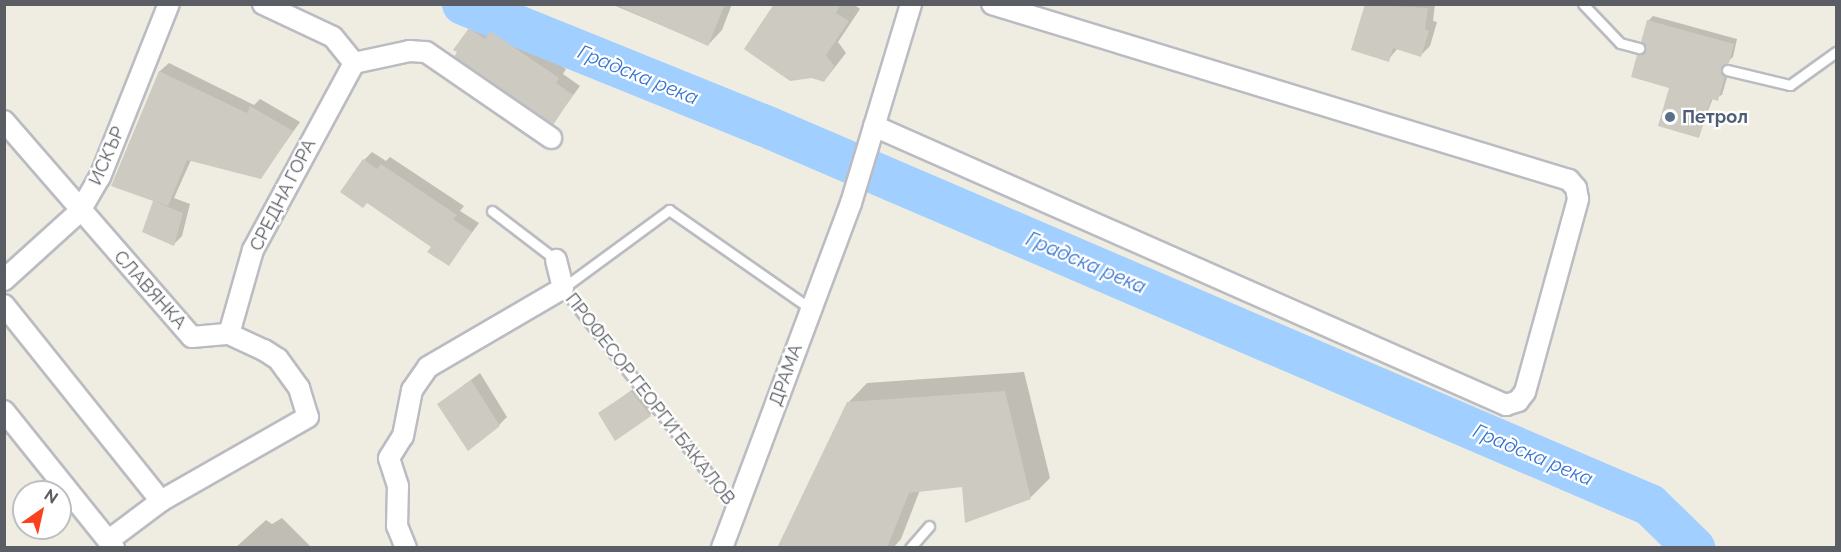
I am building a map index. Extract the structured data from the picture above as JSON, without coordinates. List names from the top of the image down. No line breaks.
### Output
{"streets":{"street":["ИСКЪР","СРЕДНА ГОРА","СЛАВЯНКА","ДРАМА"],"lane":["ПРОФЕСОР ГЕОРГИ БАКАЛОВ"]},"crossings":[["ИСКЪР","СЛАВЯНКА"],["СРЕДНА ГОРА","СЛАВЯНКА"],["ДРАМА","ПРОФЕСОР ГЕОРГИ БАКАЛОВ"]],"water":["Градска река"],"places":["Петрол"],"north":"top right"}
